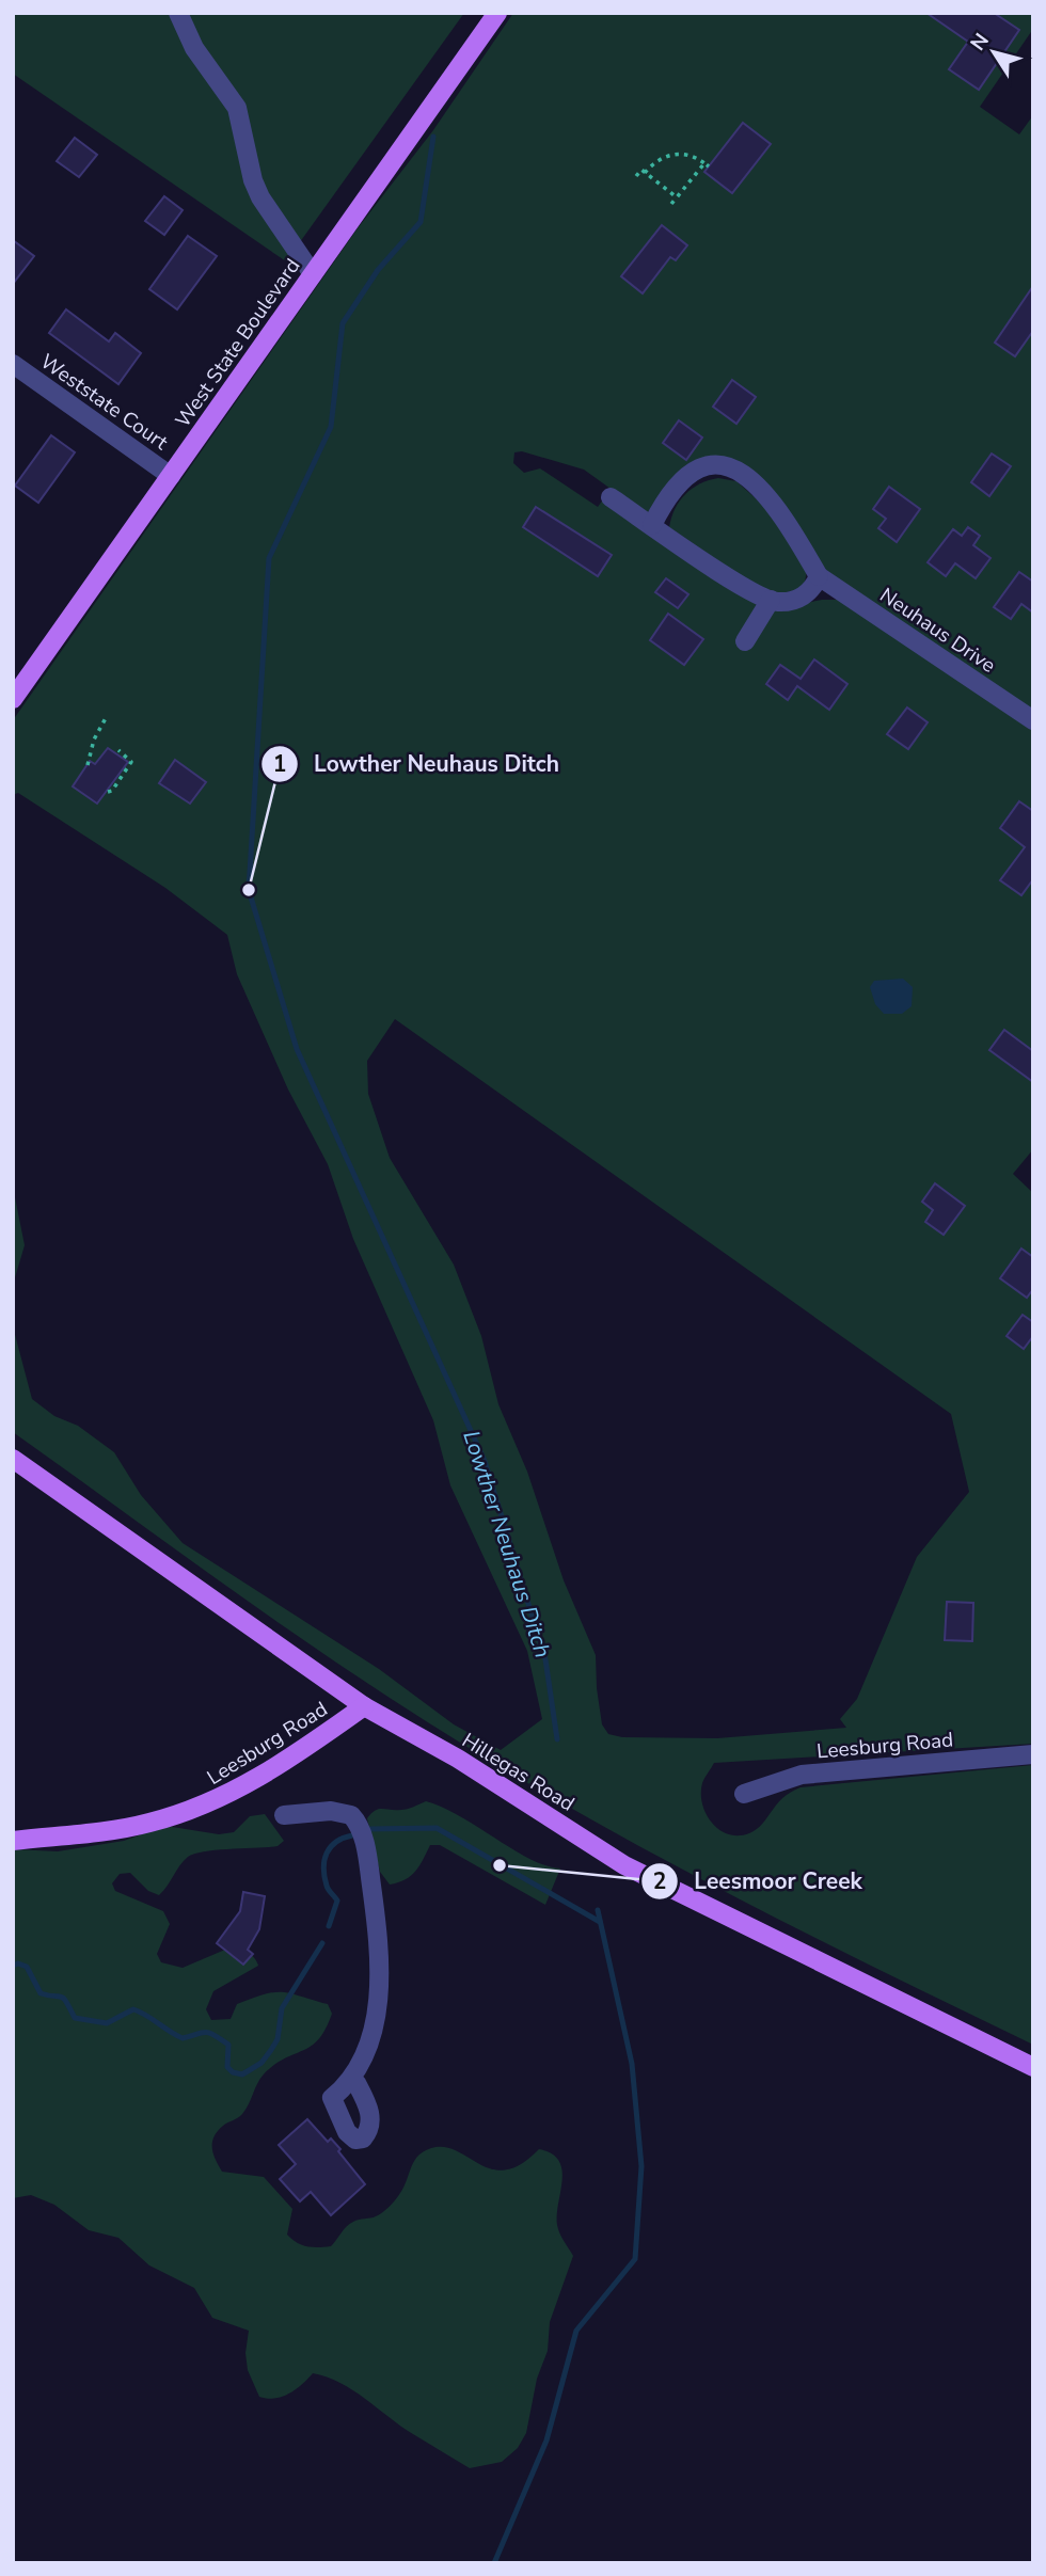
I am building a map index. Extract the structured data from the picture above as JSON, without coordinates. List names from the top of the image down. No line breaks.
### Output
{"streets":{"main road":["West State Boulevard","Leesburg Road","Hillegas Road"],"street":["Weststate Court","Neuhaus Drive"]},"crossings":[["West State Boulevard","Weststate Court"],["Leesburg Road","Hillegas Road"]],"water":["Lowther Neuhaus Ditch"],"places":["Lowther Neuhaus Ditch","Leesmoor Creek"],"north":"top left"}
